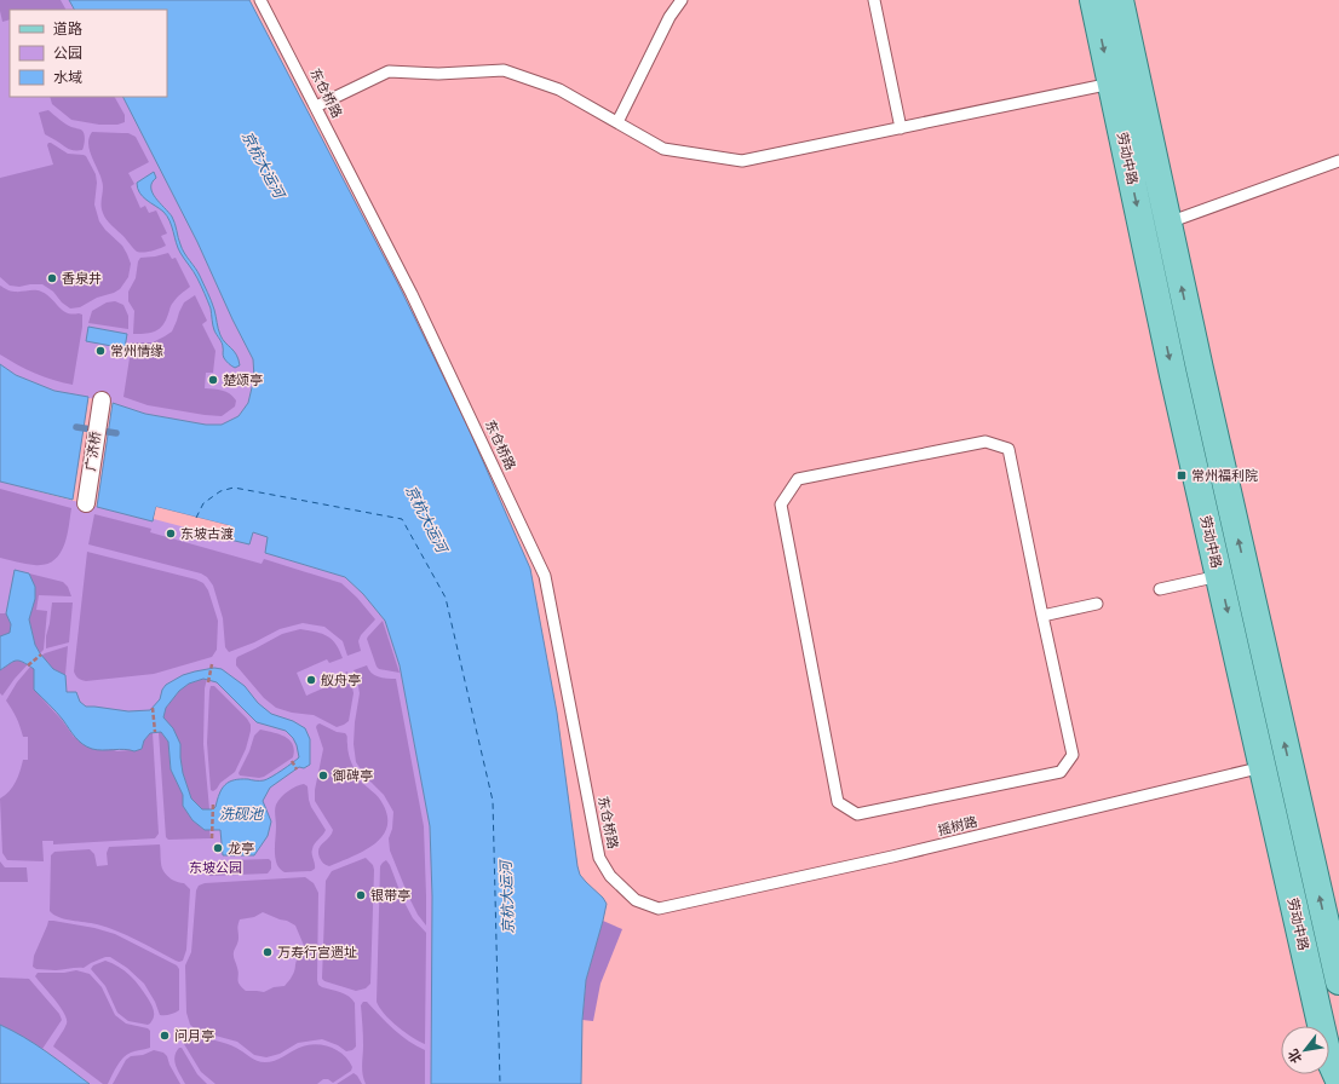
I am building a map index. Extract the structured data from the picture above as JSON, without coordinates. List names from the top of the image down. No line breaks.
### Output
{"streets":{"main road":["劳动中路"],"street":["广济桥"],"lane":["东仓桥路","摇树路"]},"crossings":[["东仓桥路","摇树路"],["劳动中路","摇树路"]],"water":["京杭大运河","洗砚池"],"parks":["东坡公园"],"places":{"other":["香泉井","常州情缘","楚颂亭","东坡古渡","舣舟亭","御碑亭","龙亭","银带亭","万寿行宫遗址","问月亭"],"transit":["常州福利院"]},"legend":["道路","公园","水域"],"north":"bottom left"}
